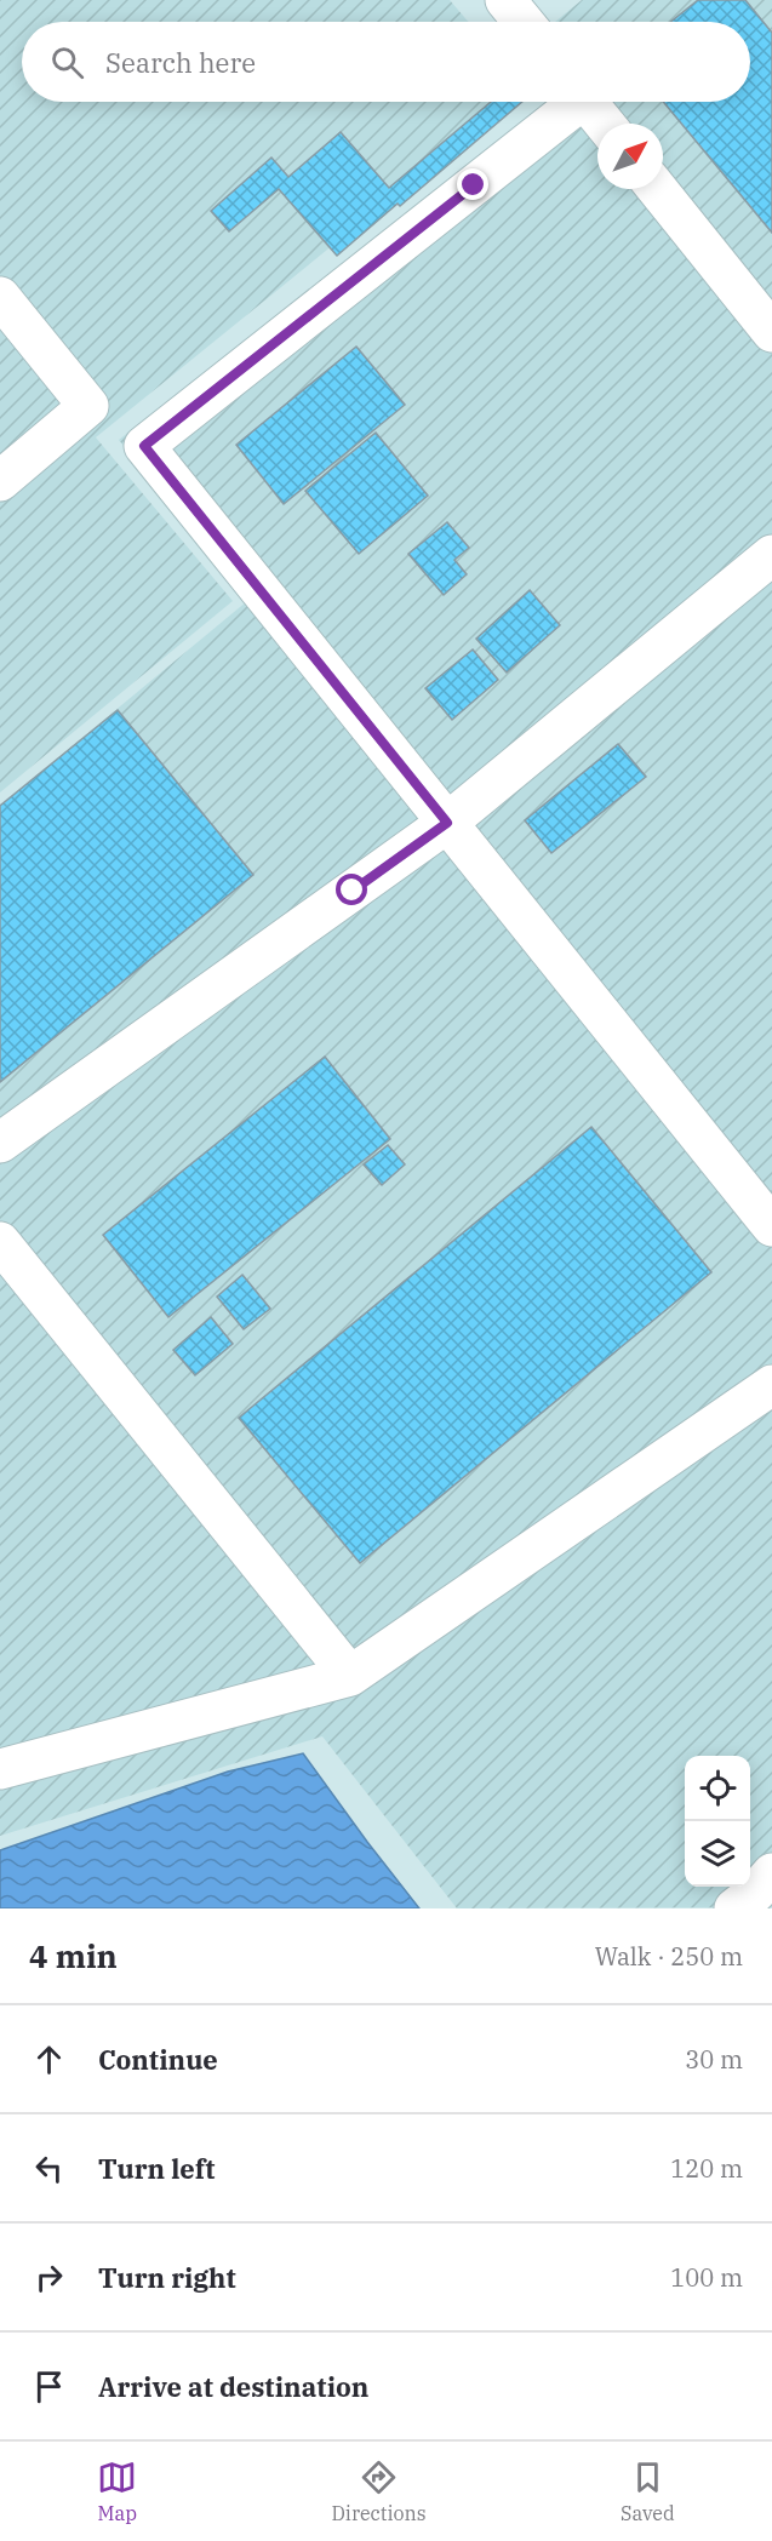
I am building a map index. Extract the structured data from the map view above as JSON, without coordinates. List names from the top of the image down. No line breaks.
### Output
{"north":"top right","page":{"search":"Search here","heading":["4 min","Walk · 250 m"],"list":[["Continue","30 m"],["Turn left","120 m"],["Turn right","100 m"],"Arrive at destination"],"nav":["Map","Directions","Saved"]}}
